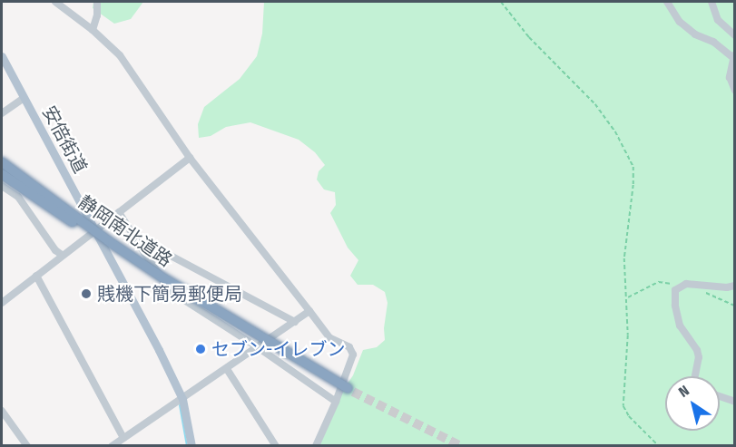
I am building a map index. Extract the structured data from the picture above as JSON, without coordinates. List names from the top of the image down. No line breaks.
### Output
{"streets":{"highway":["静岡南北道路"],"main road":["安倍街道"]},"places":["賎機下簡易郵便局","セブン-イレブン"],"north":"top left"}
